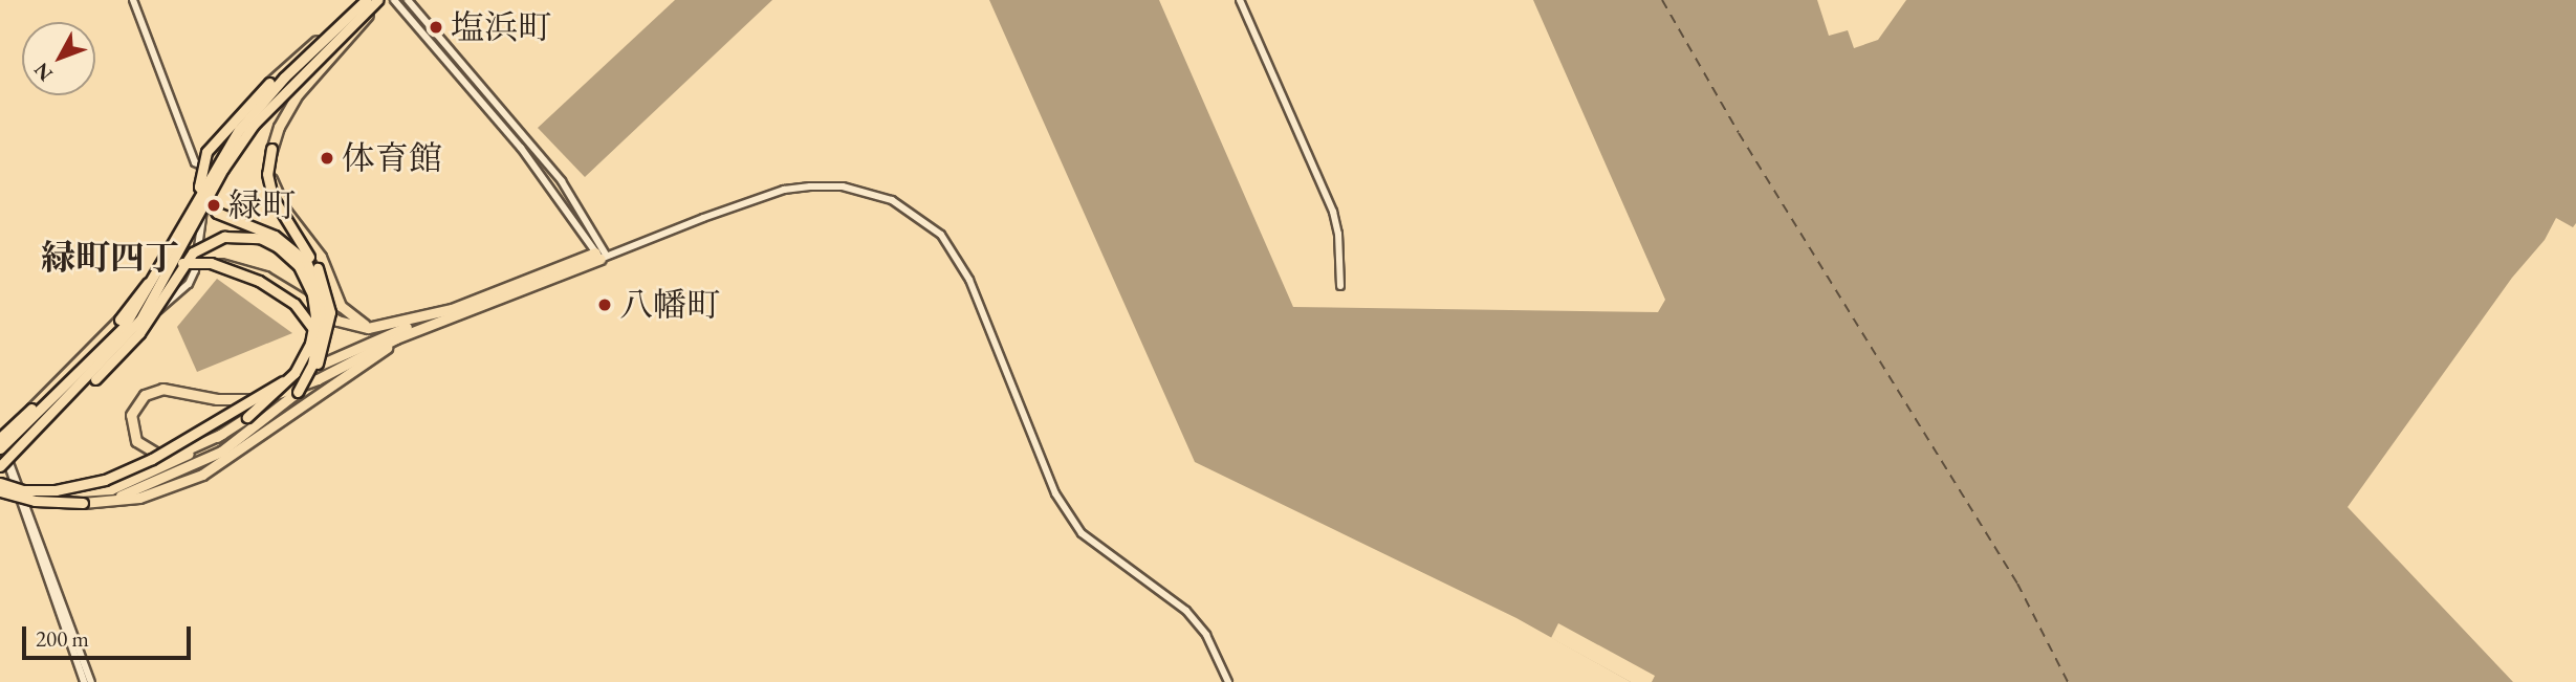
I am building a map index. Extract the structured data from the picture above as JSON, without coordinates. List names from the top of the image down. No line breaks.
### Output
{"districts":["緑町四丁"],"places":["塩浜町","体育館","緑町","八幡町"],"scale_bar":"200 m","north":"bottom left"}
